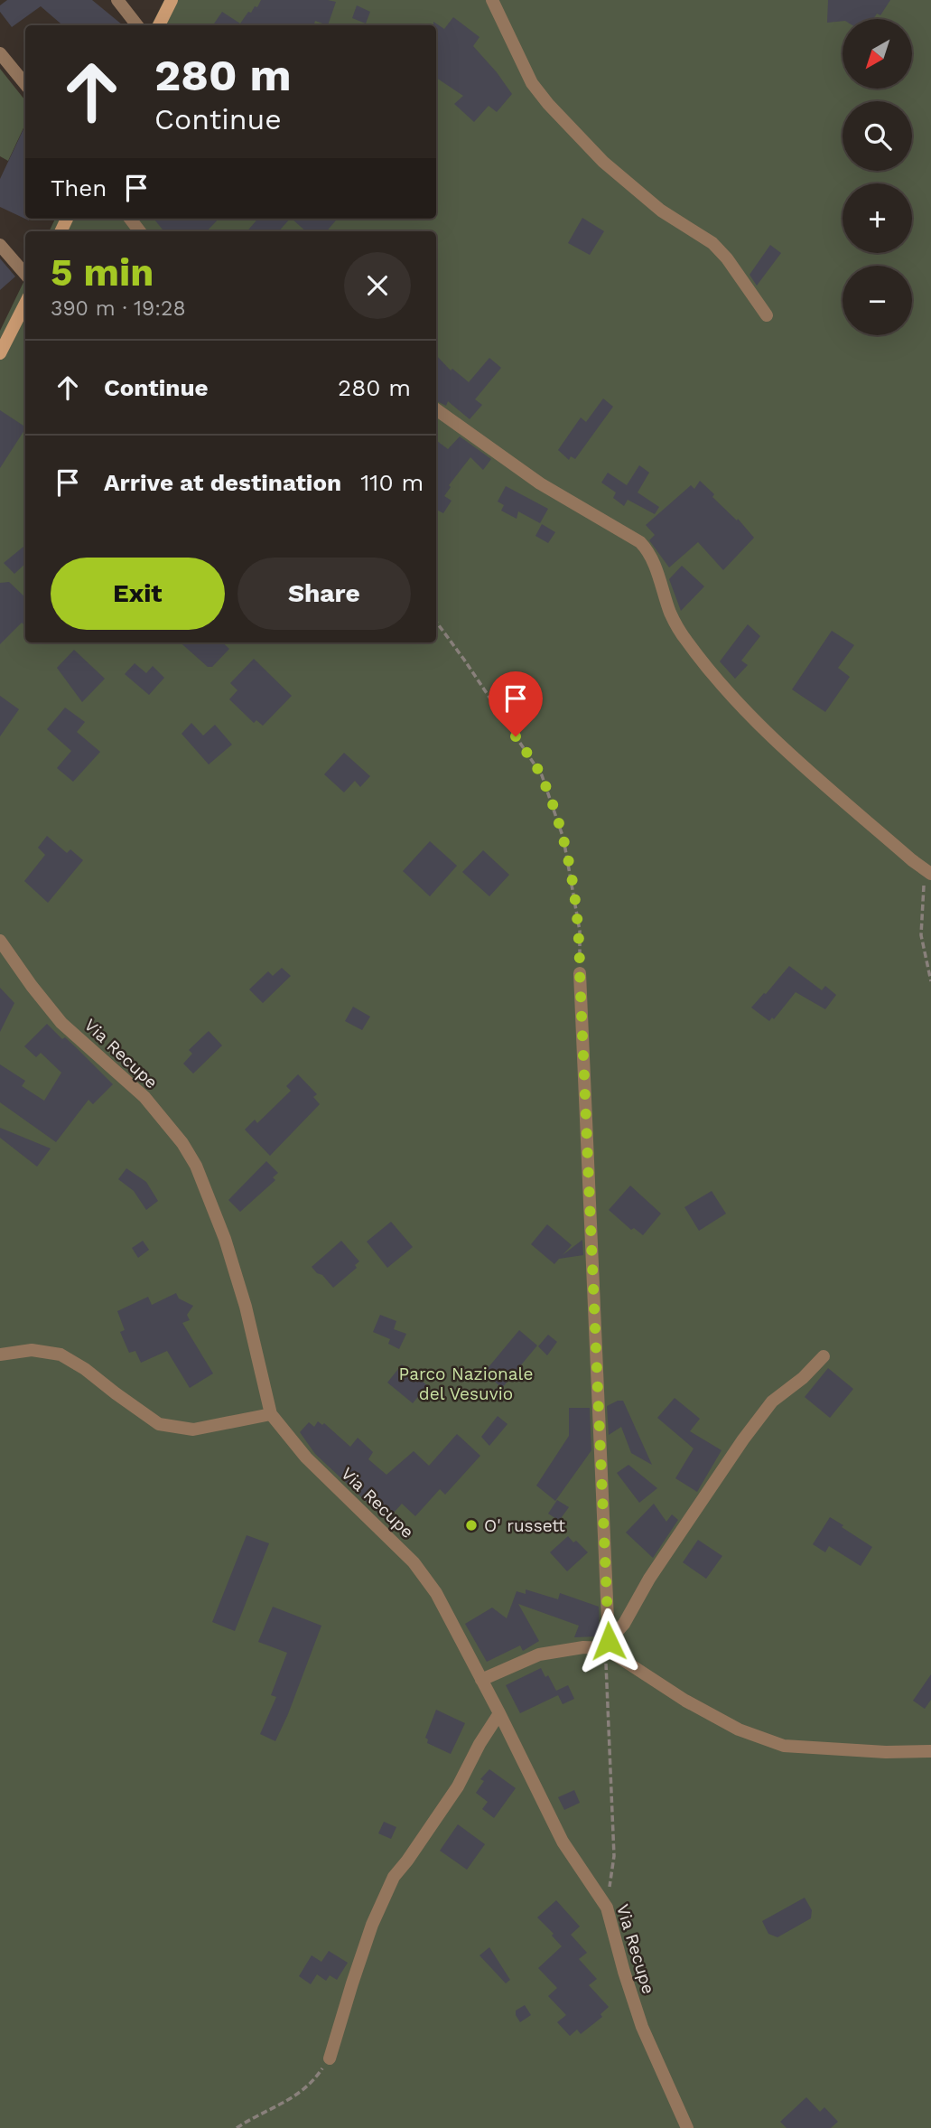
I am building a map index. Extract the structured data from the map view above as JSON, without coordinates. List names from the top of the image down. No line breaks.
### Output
{"streets":{"street":["Via Recupe"]},"parks":["Parco Nazionale del Vesuvio"],"places":["O' russett"],"north":"bottom left","page":{"map_buttons":["+","−"],"turn":["280 m","Continue"],"then":"Then","heading":["5 min","390 m · 19:28"],"list":[{"name":"Continue","value":"280 m"},{"name":"Arrive at destination","value":"110 m"}],"buttons":["Exit","Share"]}}
